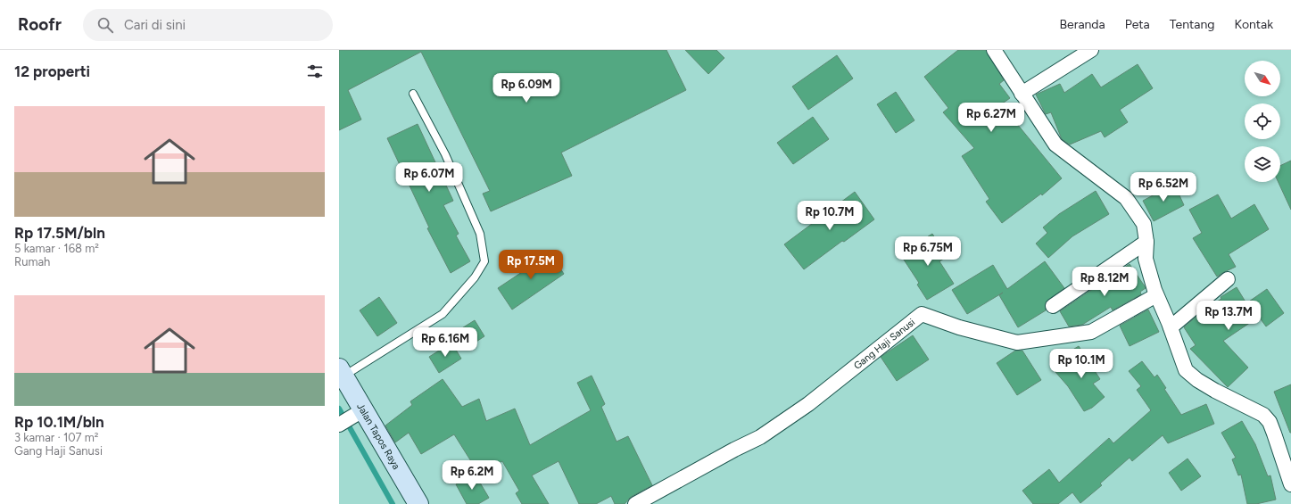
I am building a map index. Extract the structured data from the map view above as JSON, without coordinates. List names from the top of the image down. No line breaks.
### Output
{"streets":{"main road":["Jalan Tapos Raya"],"street":["Gang Haji Sanusi"]},"north":"bottom right","page":{"header":"Roofr","search":"Cari di sini","nav":["Beranda","Peta","Tentang","Kontak"],"heading":"12 properti","price":["Rp 6.09M","Rp 6.27M","Rp 6.07M","Rp 6.52M","Rp 10.7M","Rp 6.75M","Rp 17.5M","Rp 8.12M","Rp 13.7M","Rp 6.16M","Rp 10.1M","Rp 6.2M"],"list":[{"name":"Rp 17.5M/bln","note":"5 kamar · 168 m² · Rumah"},{"name":"Rp 10.1M/bln","note":"3 kamar · 107 m² · Gang Haji Sanusi"}]}}
